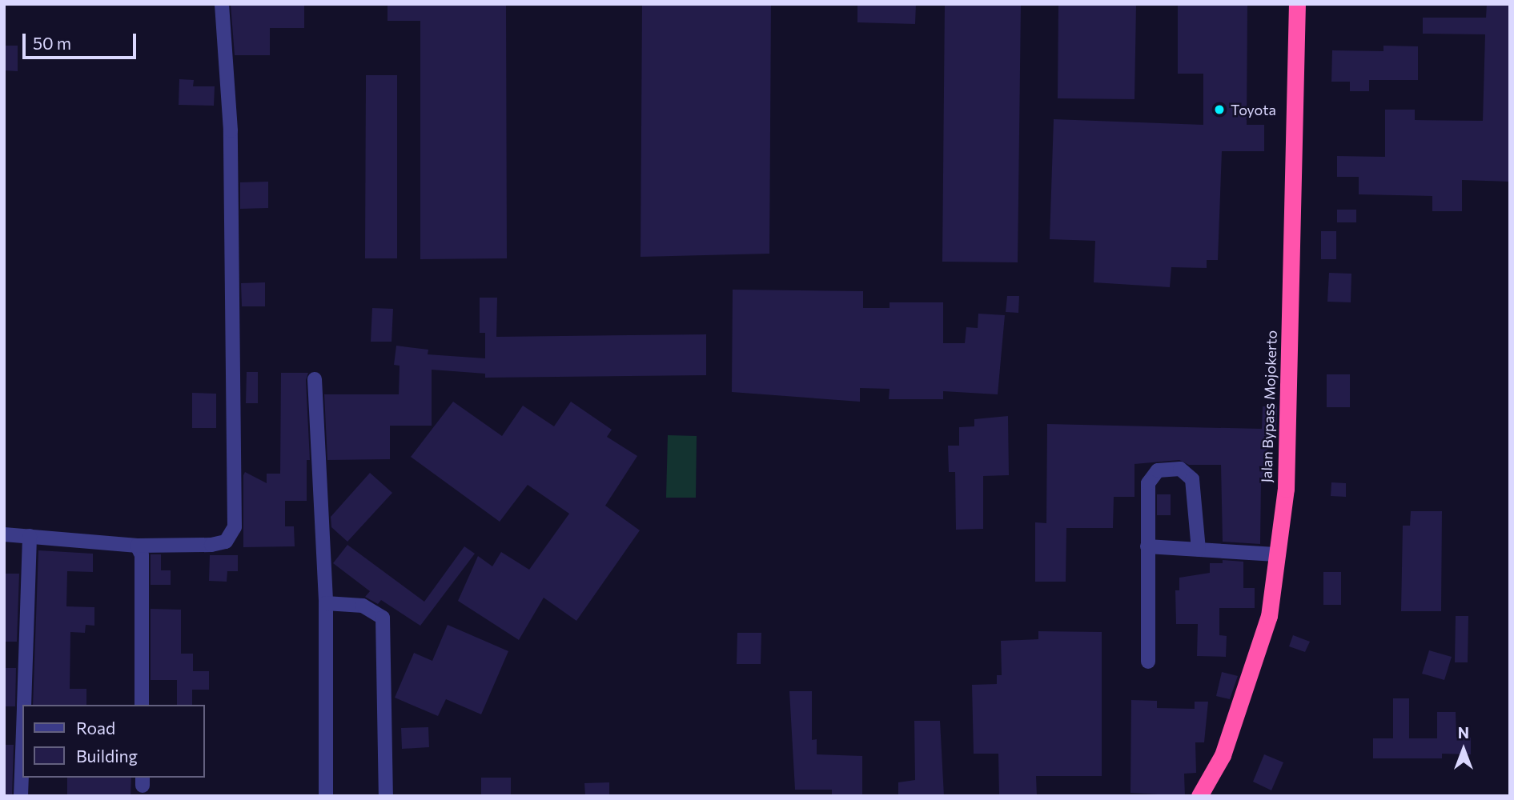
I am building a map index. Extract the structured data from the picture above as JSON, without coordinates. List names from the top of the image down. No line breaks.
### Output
{"streets":{"highway":["Jalan Bypass Mojokerto"]},"places":["Toyota"],"legend":["Road","Building"],"scale_bar":"50 m","north":"top"}
